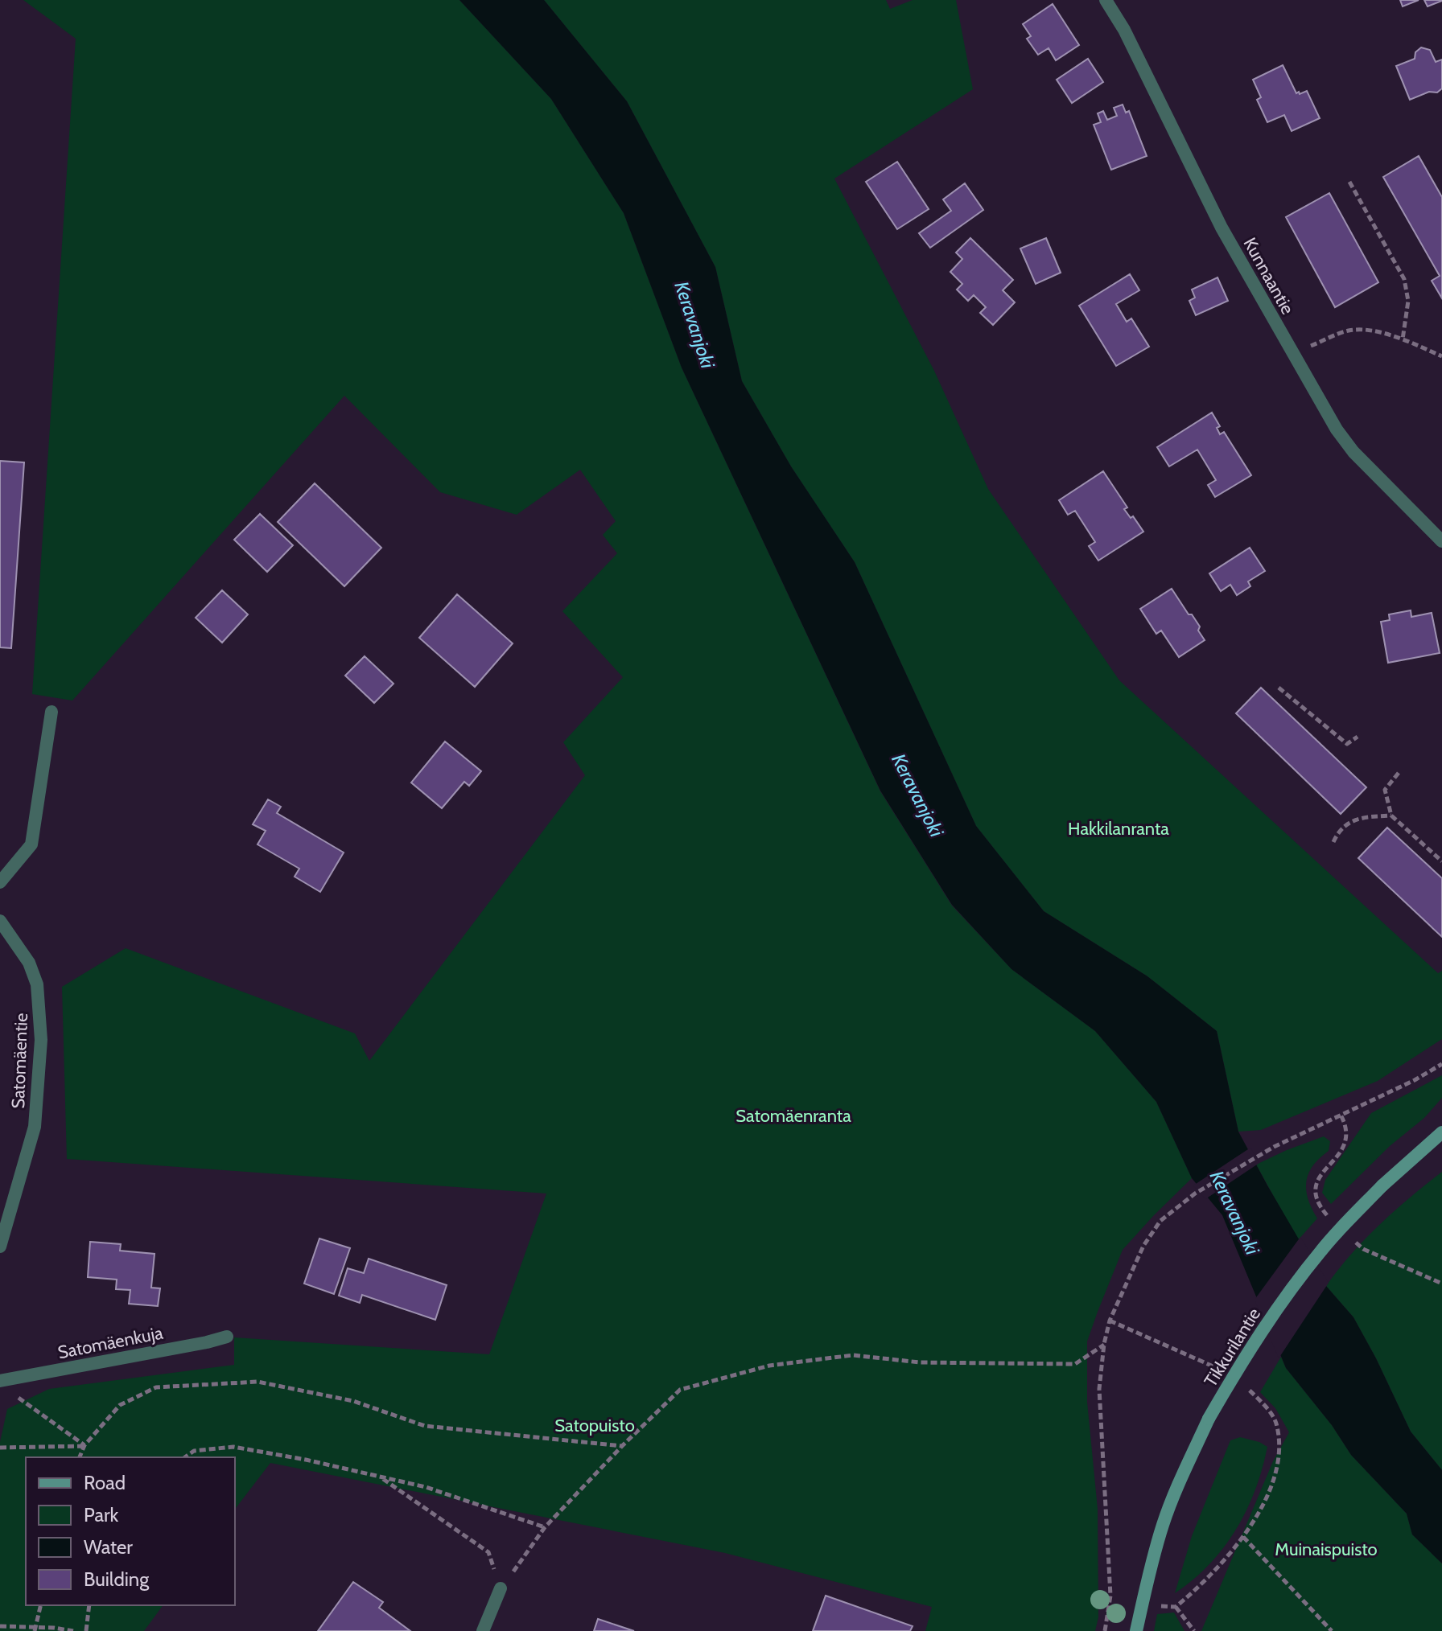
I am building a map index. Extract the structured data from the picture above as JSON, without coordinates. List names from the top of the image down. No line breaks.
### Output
{"streets":{"main road":["Tikkurilantie"],"street":["Kunnaantie","Satomäentie","Satomäenkuja"]},"water":["Keravanjoki"],"parks":["Hakkilanranta","Satomäenranta","Satopuisto","Muinaispuisto"],"legend":["Road","Park","Water","Building"]}
